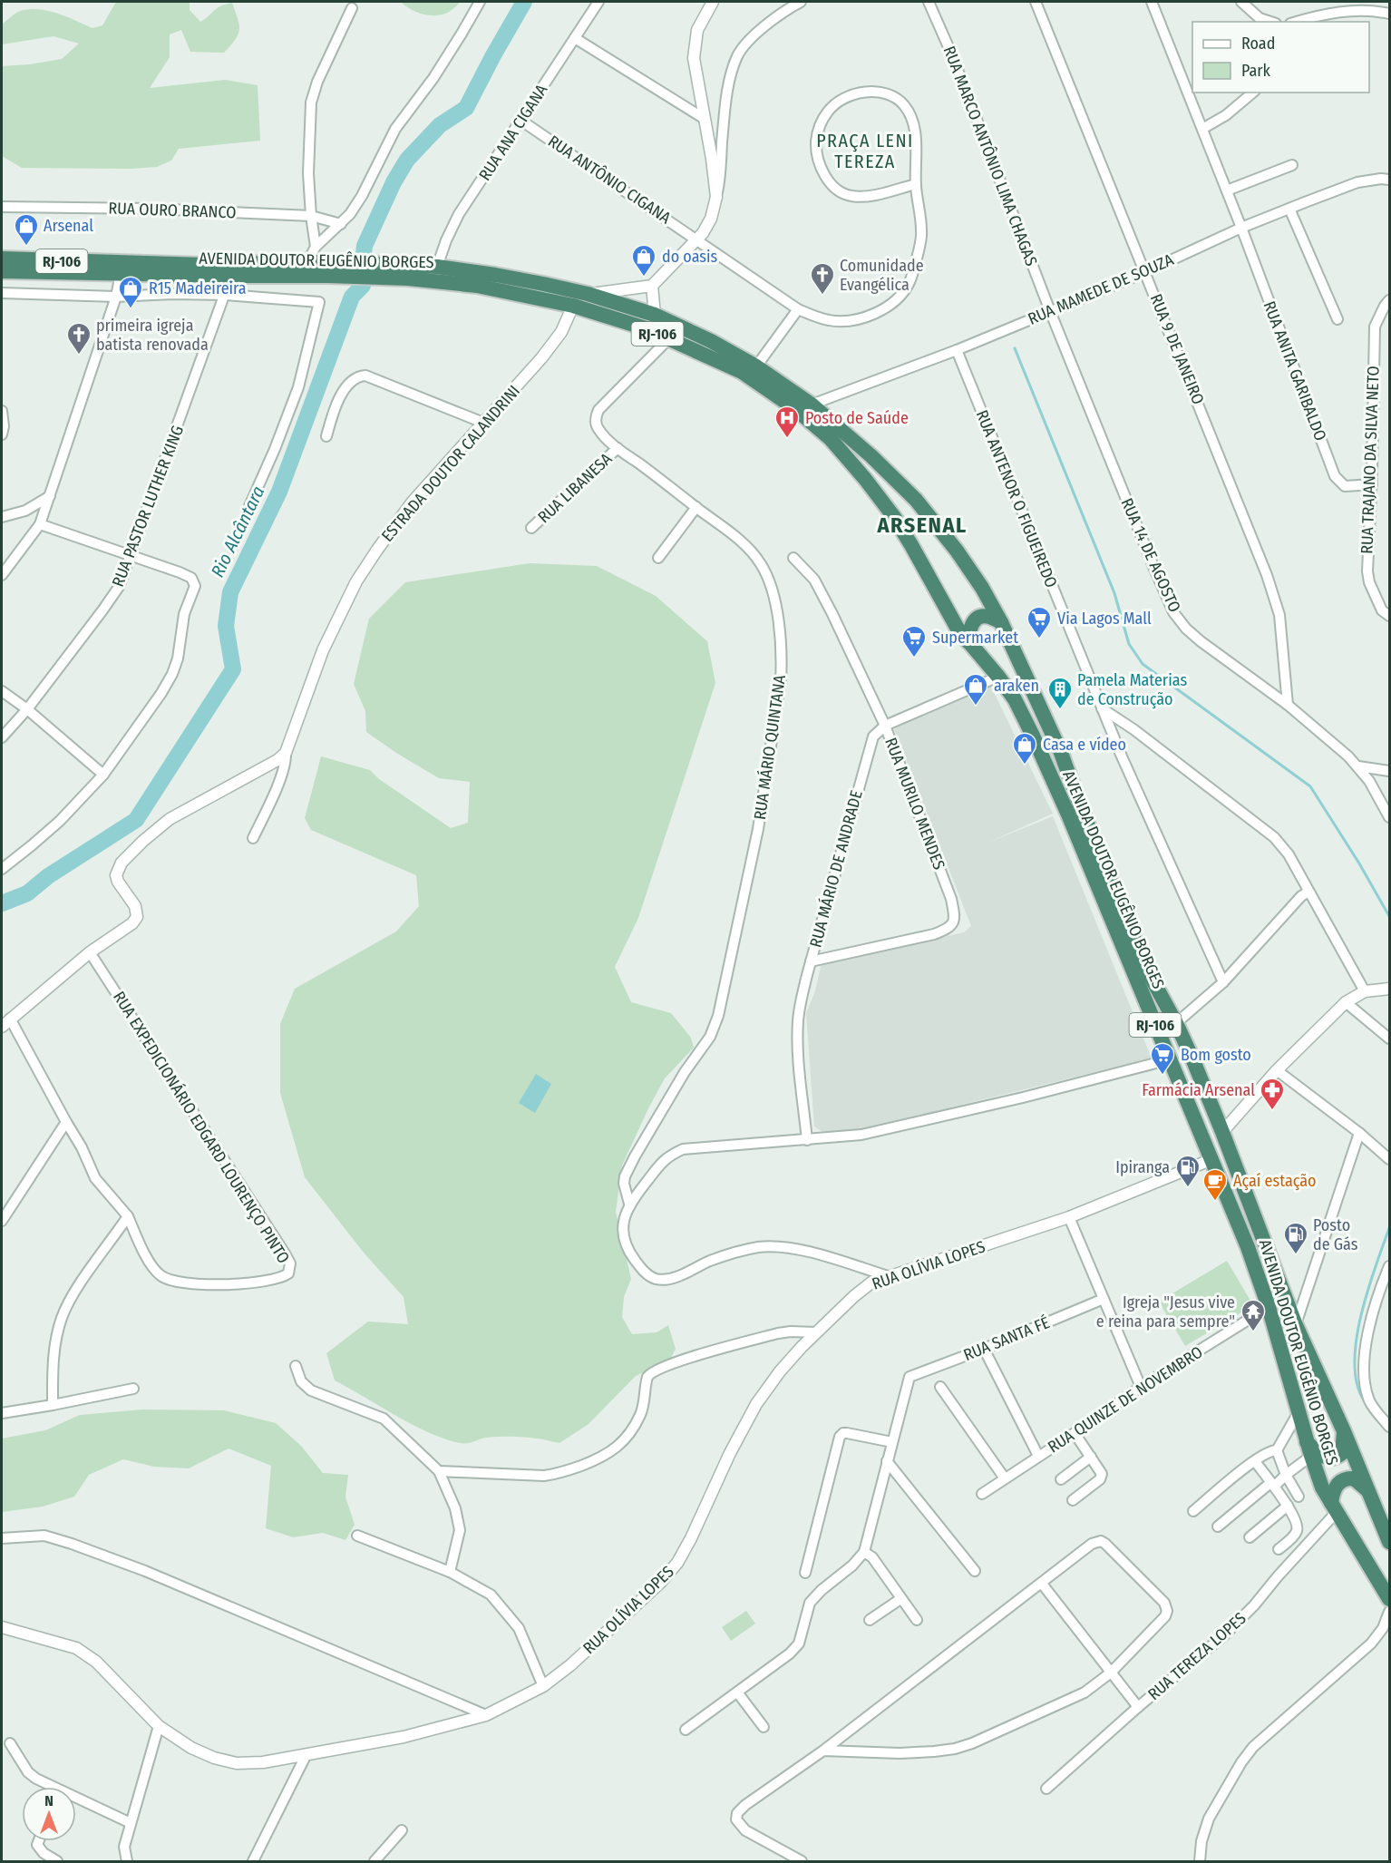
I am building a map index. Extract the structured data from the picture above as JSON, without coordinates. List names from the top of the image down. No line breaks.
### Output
{"streets":{"highway":["AVENIDA DOUTOR EUGÊNIO BORGES","RJ-106"],"street":["RUA ANA CIGANA","RUA MARCO ANTÔNIO LIMA CHAGAS","RUA ANTÔNIO CIGANA","RUA OURO BRANCO","RUA MAMEDE DE SOUZA","RUA 9 DE JANEIRO","RUA ANITA GARIBALDO","RUA TRAJANO DA SILVA NETO","ESTRADA DOUTOR CALANDRINI","RUA LIBANESA","RUA ANTENOR O FIGUEIREDO","RUA PASTOR LUTHER KING","RUA 14 DE AGOSTO","RUA MÁRIO QUINTANA","RUA MURILO MENDES","RUA MÁRIO DE ANDRADE","RUA EXPEDICIONÁRIO EDGARD LOURENÇO PINTO","RUA OLÍVIA LOPES","RUA SANTA FÉ","RUA QUINZE DE NOVEMBRO","RUA TEREZA LOPES"]},"crossings":[["RUA ANA CIGANA","RUA ANTÔNIO CIGANA"],["RUA ANA CIGANA","AVENIDA DOUTOR EUGÊNIO BORGES"],["RUA MARCO ANTÔNIO LIMA CHAGAS","RUA MAMEDE DE SOUZA"],["RUA MARCO ANTÔNIO LIMA CHAGAS","RUA 14 DE AGOSTO"],["AVENIDA DOUTOR EUGÊNIO BORGES","RUA MAMEDE DE SOUZA"],["AVENIDA DOUTOR EUGÊNIO BORGES","ESTRADA DOUTOR CALANDRINI"],["AVENIDA DOUTOR EUGÊNIO BORGES","RUA PASTOR LUTHER KING"],["AVENIDA DOUTOR EUGÊNIO BORGES","RUA MÁRIO QUINTANA"],["AVENIDA DOUTOR EUGÊNIO BORGES","RUA OLÍVIA LOPES"],["AVENIDA DOUTOR EUGÊNIO BORGES","RUA QUINZE DE NOVEMBRO"],["AVENIDA DOUTOR EUGÊNIO BORGES","RUA TEREZA LOPES"],["RUA MAMEDE DE SOUZA","RUA 9 DE JANEIRO"],["RUA MAMEDE DE SOUZA","RUA ANITA GARIBALDO"],["RUA MAMEDE DE SOUZA","RUA ANTENOR O FIGUEIREDO"],["RUA MAMEDE DE SOUZA","RUA 14 DE AGOSTO"],["RUA 9 DE JANEIRO","RUA 14 DE AGOSTO"],["RUA ANITA GARIBALDO","RUA TRAJANO DA SILVA NETO"],["RUA LIBANESA","RUA MÁRIO QUINTANA"],["RUA MURILO MENDES","RUA MÁRIO DE ANDRADE"]],"districts":["PRAÇA LENI TEREZA","ARSENAL"],"water":["Rio Alcântara"],"places":{"shop":["Arsenal","do oasis","R15 Madeireira","araken","Casa e vídeo"],"church":["Comunidade Evangélica","primeira igreja batista renovada"],"hospital":["Posto de Saúde"],"supermarket":["Via Lagos Mall","Supermarket","Bom gosto"],"building":["Pamela Materias de Construção"],"pharmacy":["Farmácia Arsenal"],"fuel station":["Ipiranga","Posto de Gás"],"cafe":["Açaí estação"],"temple":["Igreja \"Jesus vive e reina para sempre\""]},"legend":["Road","Park"],"north":"top"}
